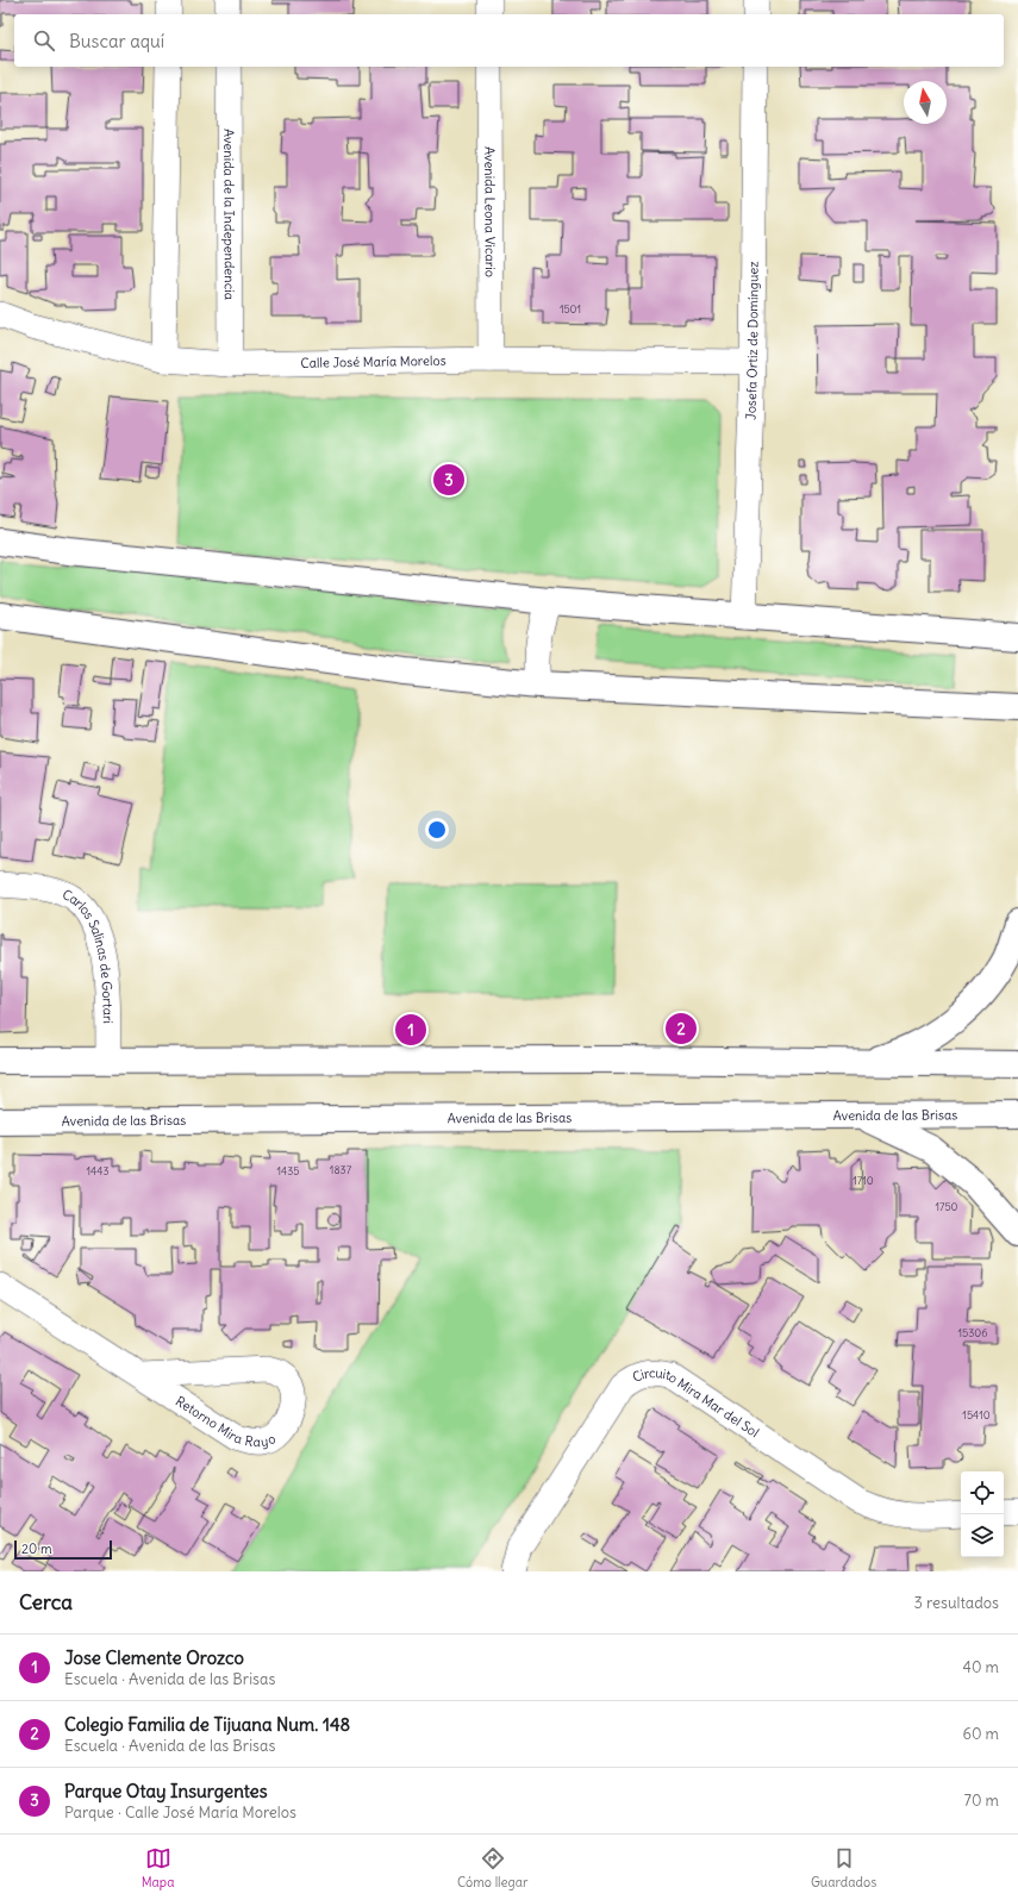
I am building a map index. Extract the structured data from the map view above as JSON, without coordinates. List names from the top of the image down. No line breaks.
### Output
{"streets":{"street":["Avenida Leona Vicario","Avenida de la Independencia","Josefa Ortiz de Domínguez","Calle José María Morelos","Carlos Salinas de Gortari","Avenida de las Brisas","Circuito Mira Mar del Sol","Retorno Mira Rayo"]},"crossings":[["Avenida Leona Vicario","Calle José María Morelos"],["Avenida de la Independencia","Calle José María Morelos"],["Josefa Ortiz de Domínguez","Calle José María Morelos"]],"house_numbers":["1501","1837","1443","1435","1710","1750","15306","15410"],"scale_bar":"20 m","north":"top","page":{"search":"Buscar aquí","pins":["3","2","1"],"scale":"20 m","heading":["Cerca","3 resultados"],"list":[{"mark":"1","name":"Jose Clemente Orozco","note":"Escuela · Avenida de las Brisas","value":"40 m"},{"mark":"2","name":"Colegio Familia de Tijuana Num. 148","note":"Escuela · Avenida de las Brisas","value":"60 m"},{"mark":"3","name":"Parque Otay Insurgentes","note":"Parque · Calle José María Morelos","value":"70 m"}],"nav":["Mapa","Cómo llegar","Guardados"]}}
